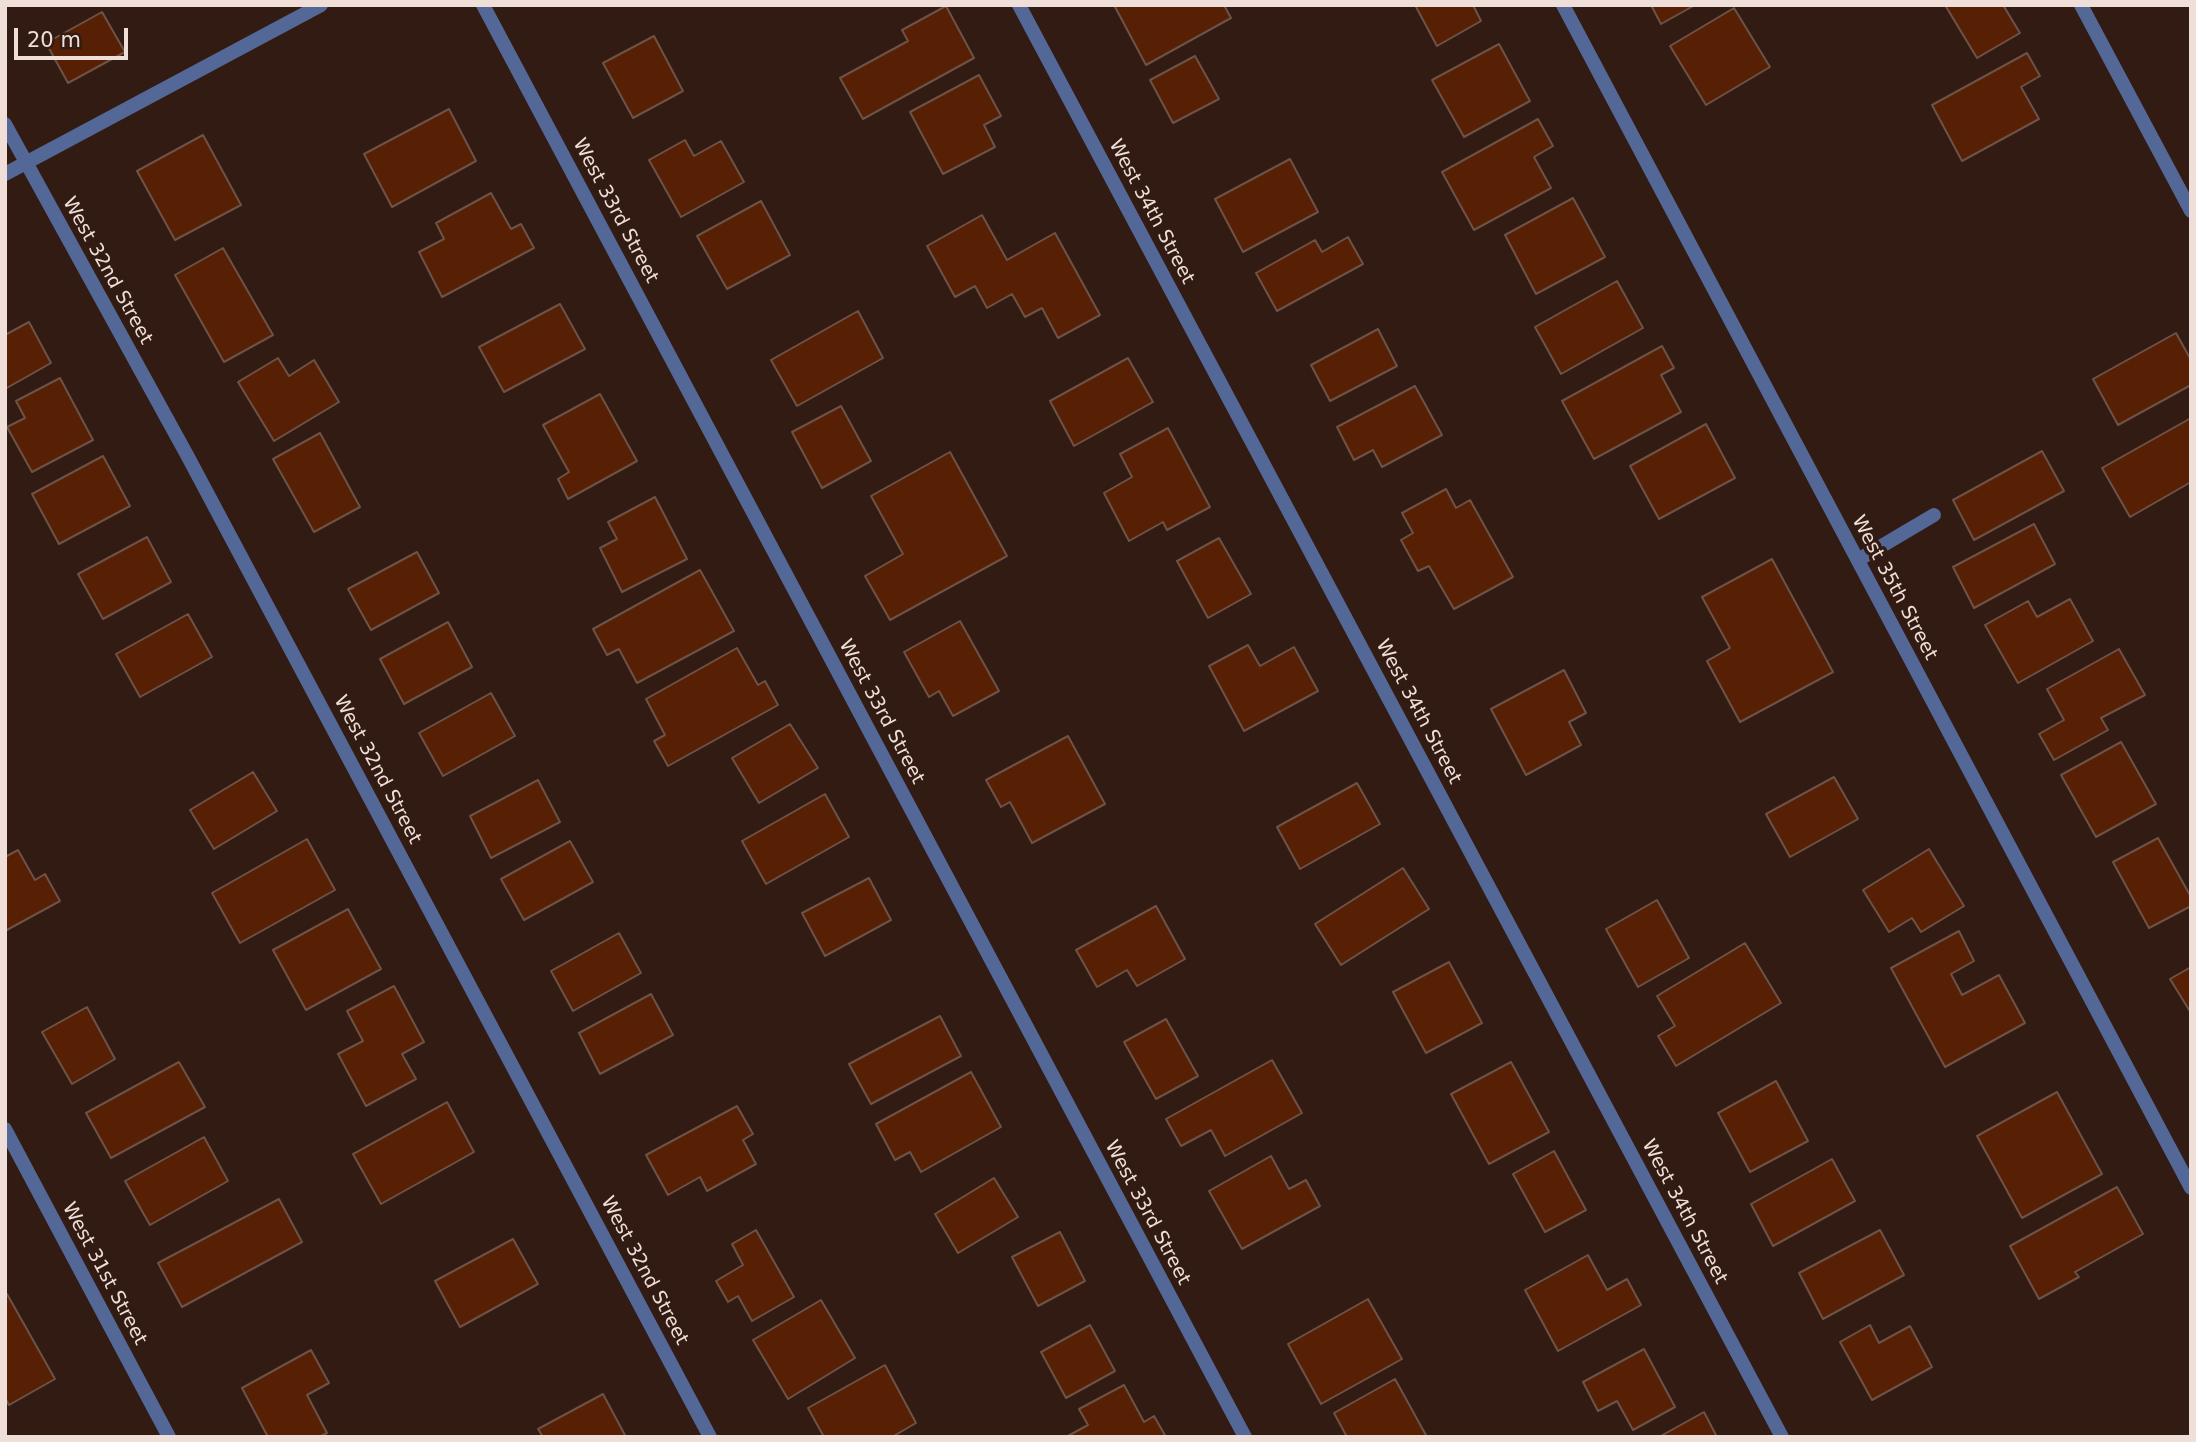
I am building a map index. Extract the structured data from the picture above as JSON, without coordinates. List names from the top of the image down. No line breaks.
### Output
{"streets":{"street":["West 33rd Street","West 34th Street","West 32nd Street","West 35th Street","West 31st Street"]},"scale_bar":"20 m"}
